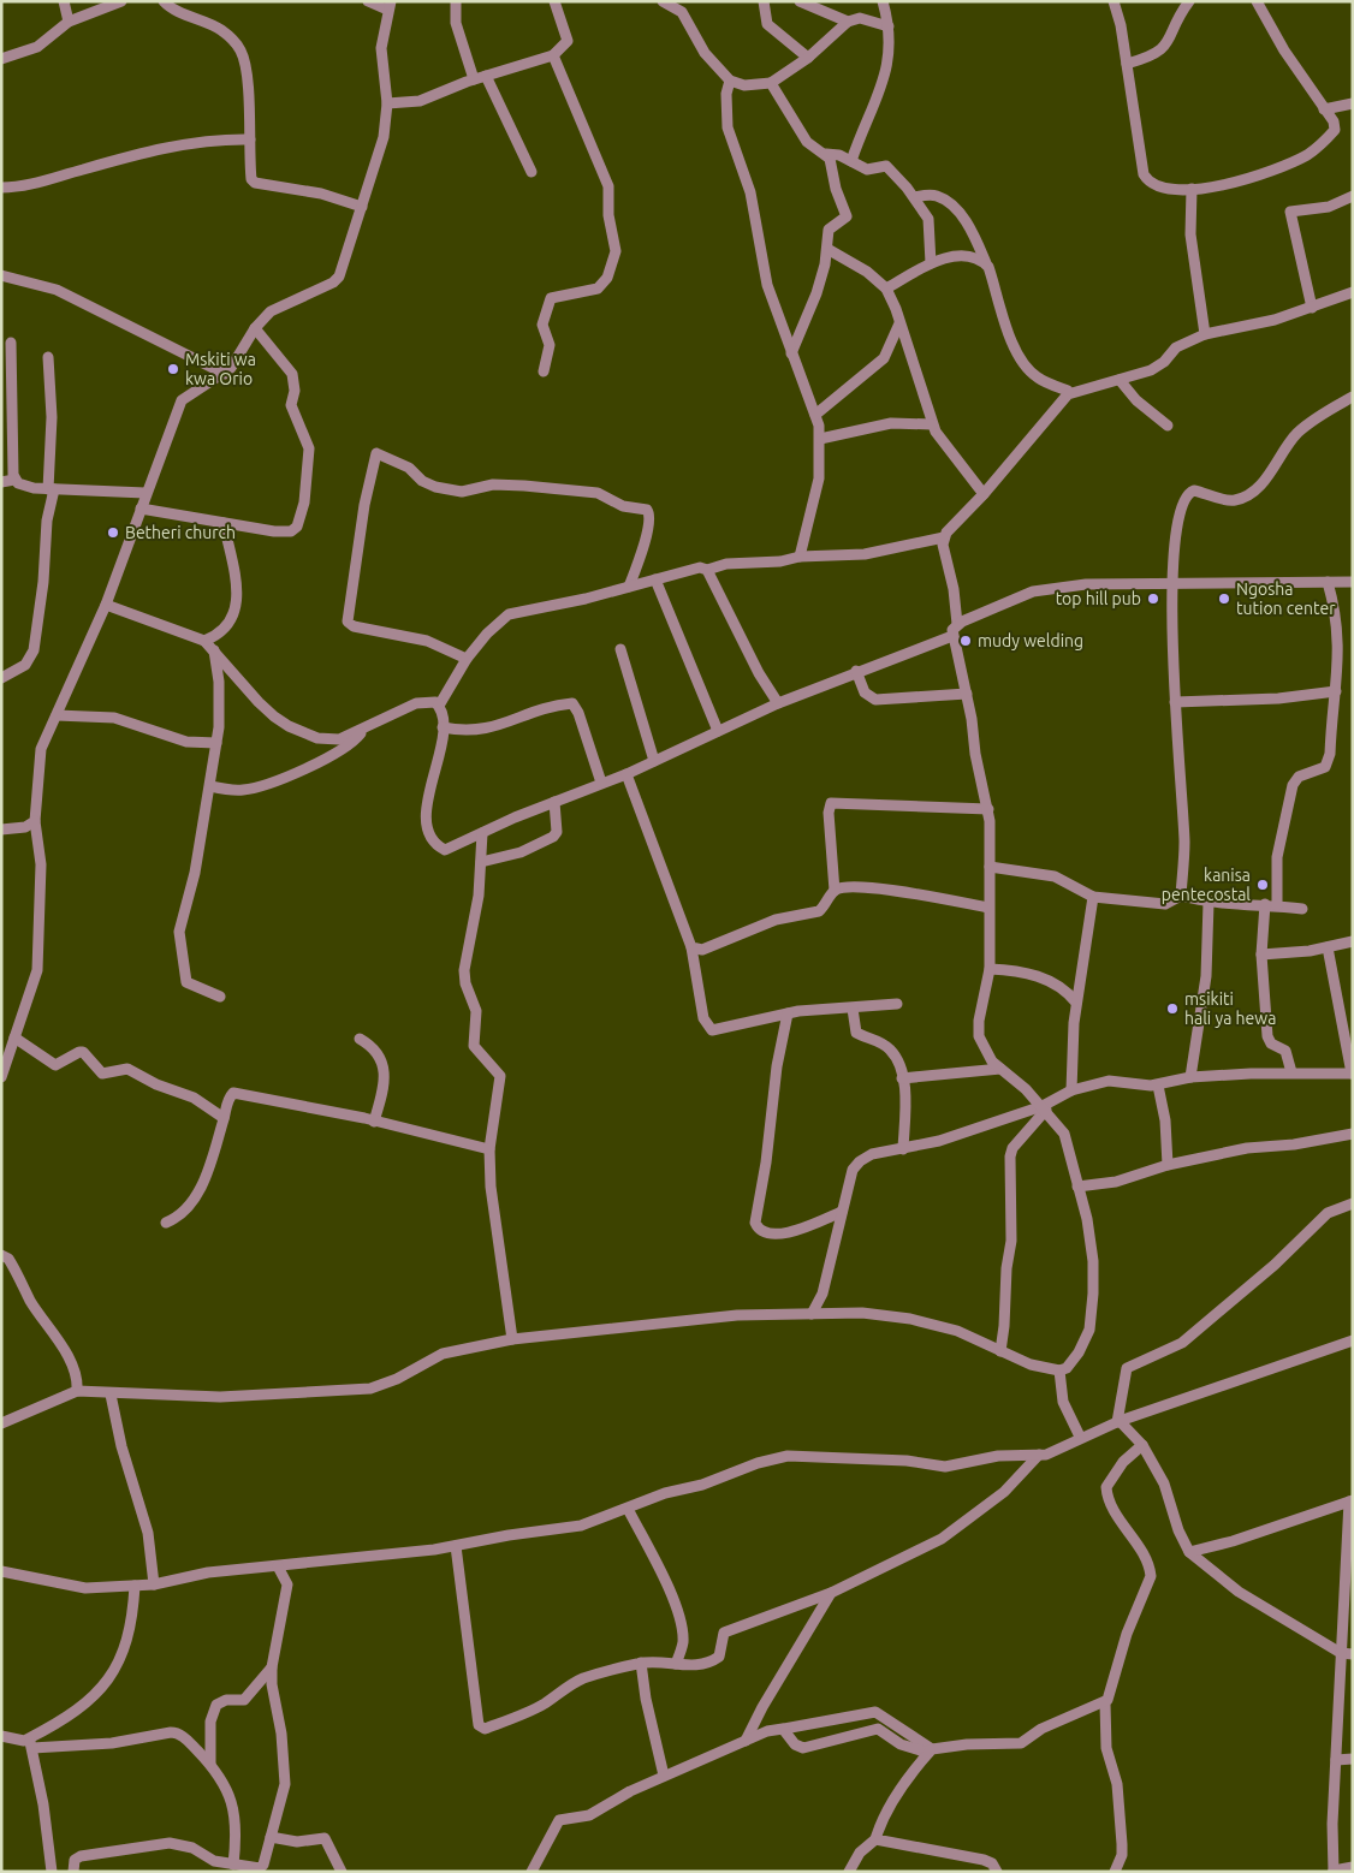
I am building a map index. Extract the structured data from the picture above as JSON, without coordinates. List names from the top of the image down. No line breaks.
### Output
{"places":["Mskiti wa kwa Orio","Betheri church","top hill pub","Ngosha tution center","mudy welding","kanisa pentecostal","msikiti hali ya hewa"]}
